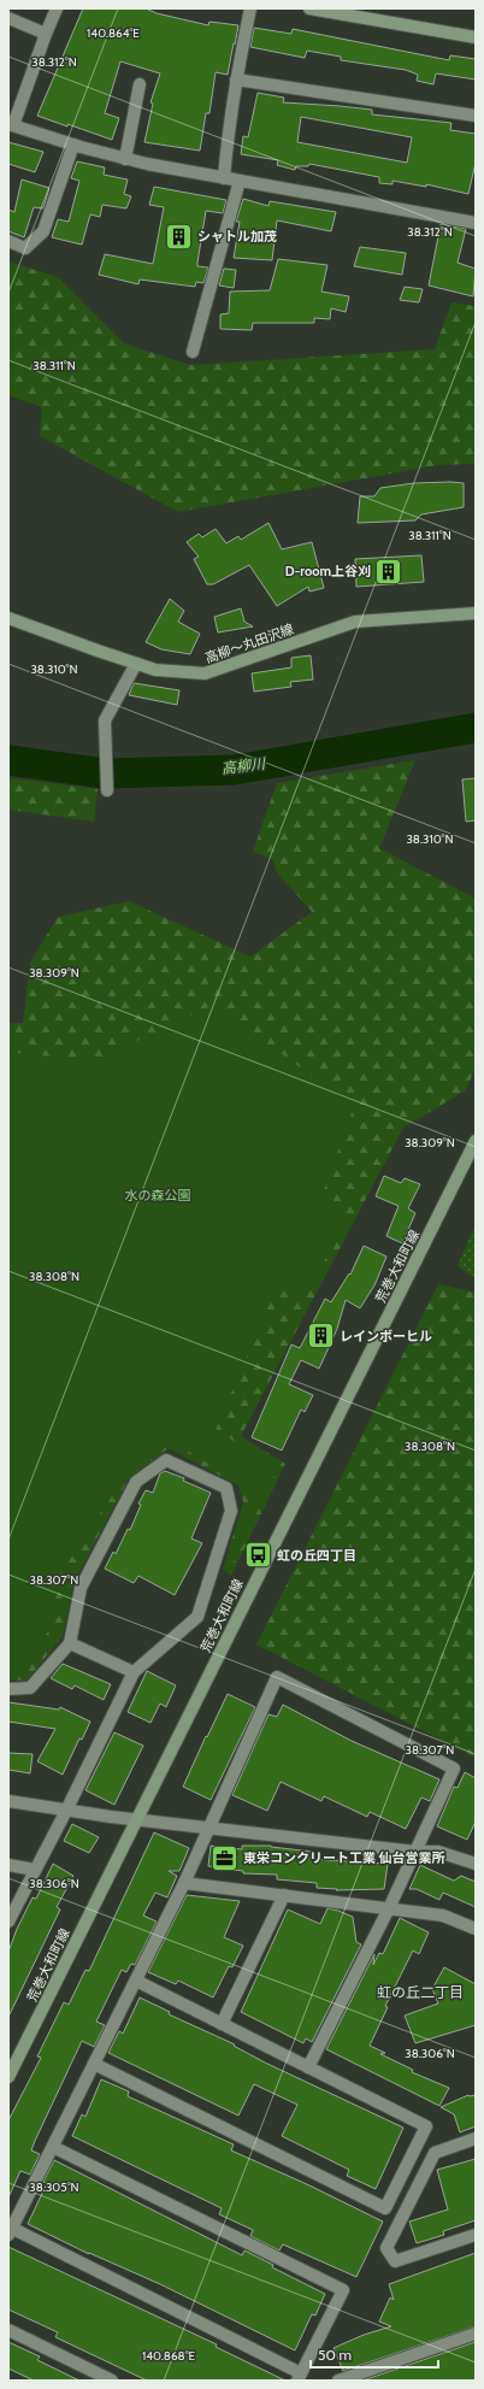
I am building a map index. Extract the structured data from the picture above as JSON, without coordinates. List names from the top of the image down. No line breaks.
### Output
{"streets":{"street":["高柳～丸田沢線","荒巻大和町線"]},"districts":["虹の丘二丁目"],"water":["高柳川"],"parks":["水の森公園"],"places":{"building":["シャトル加茂","D-room上谷刈","レインボーヒル"],"bus stop":["虹の丘四丁目"],"office":["東栄コンクリート工業 仙台営業所"]},"scale_bar":"50 m","coordinates":["140.864°E","38.312°N","38.311°N","38.310°N","38.309°N","38.308°N","38.307°N","38.306°N","38.305°N","140.868°E"]}
